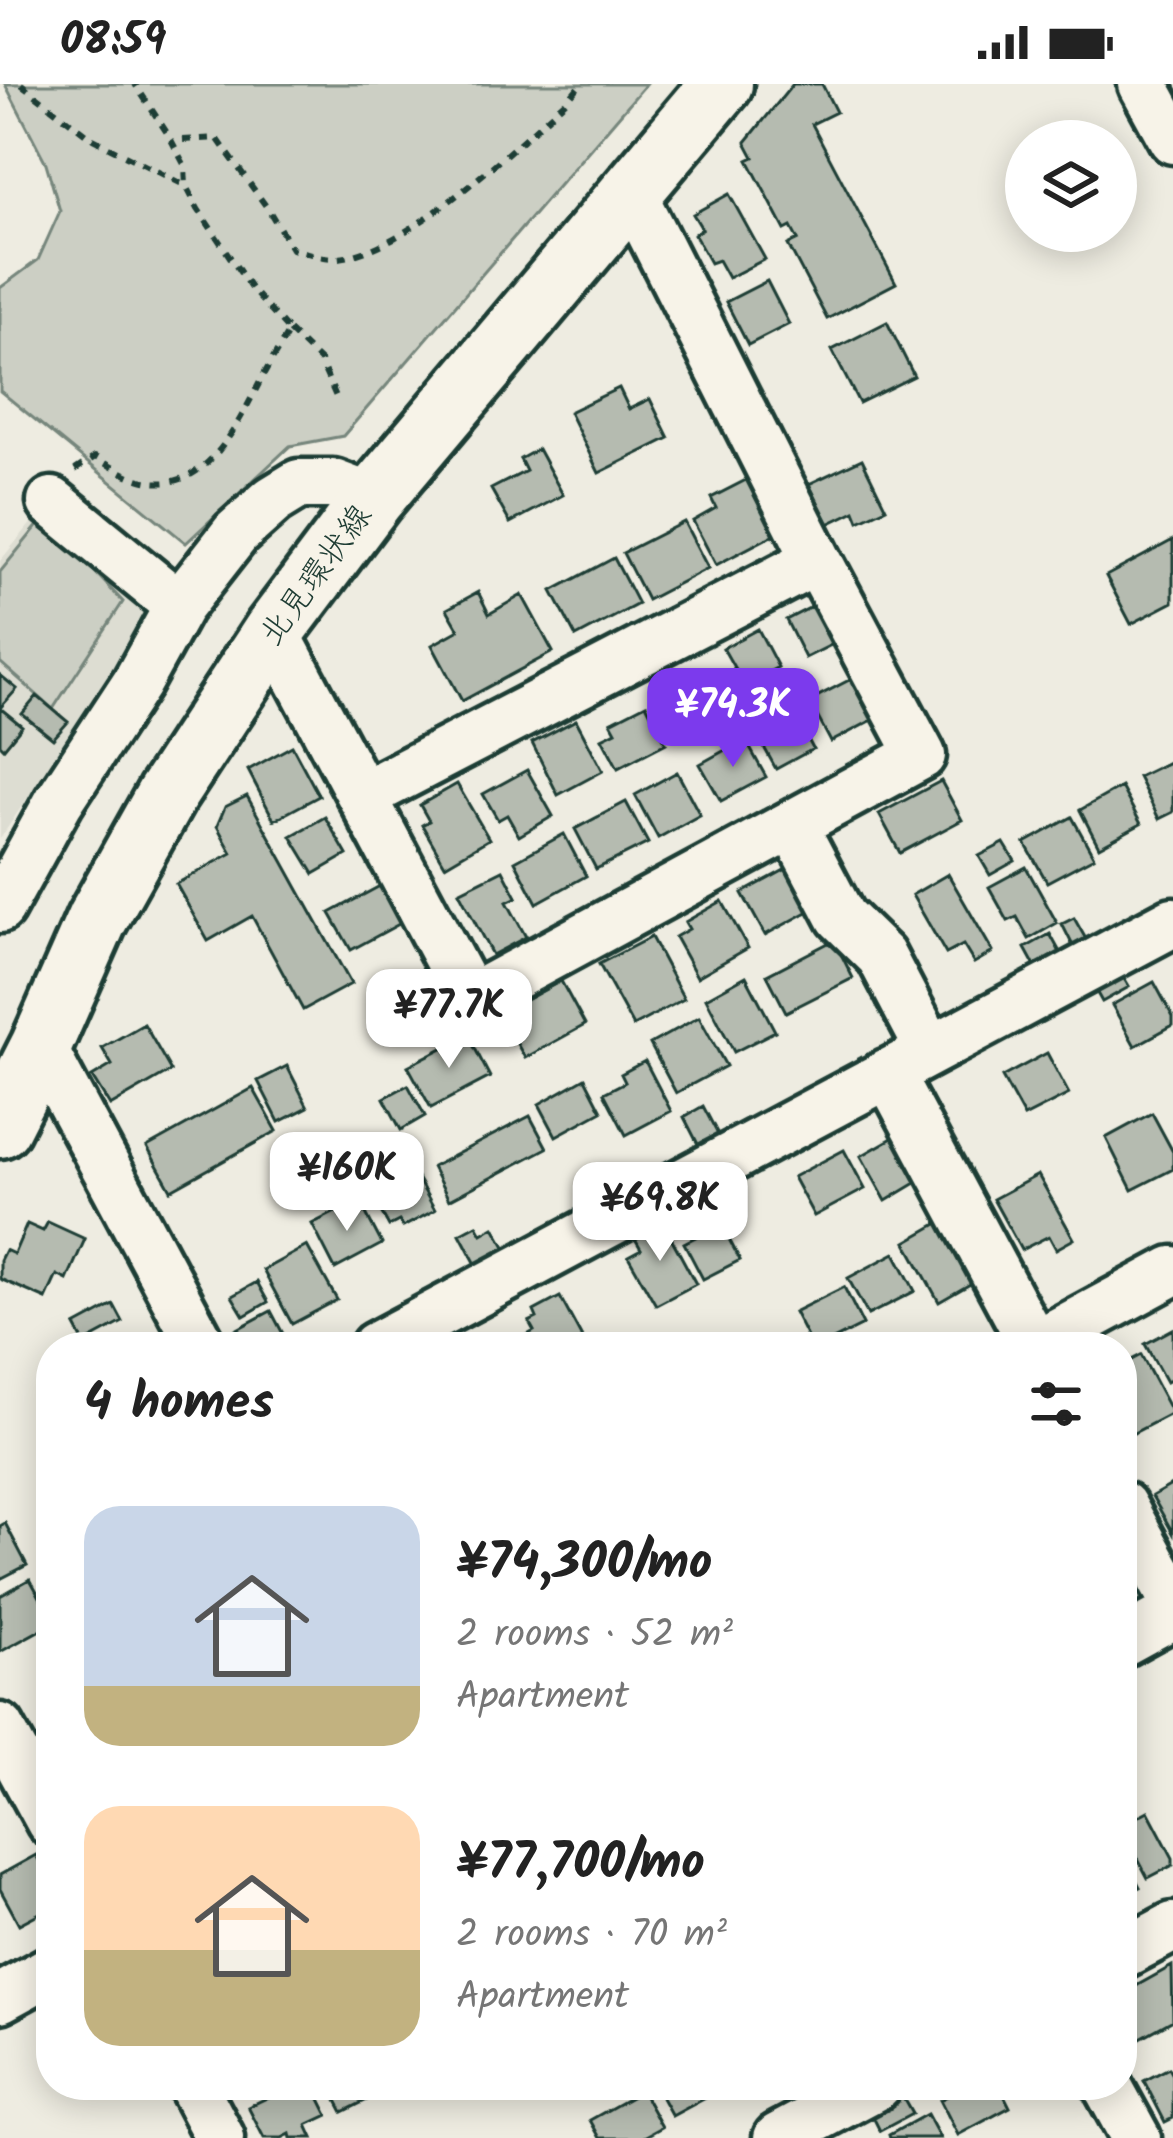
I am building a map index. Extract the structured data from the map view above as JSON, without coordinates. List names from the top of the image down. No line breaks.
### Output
{"streets":{"main road":["北見環状線"]},"page":{"status":"08:59","price":["¥74.3K","¥77.7K","¥160K","¥69.8K"],"heading":"4 homes","list":[{"name":"¥74,300/mo","note":"2 rooms · 52 m² · Apartment"},{"name":"¥77,700/mo","note":"2 rooms · 70 m² · Apartment"}]}}
